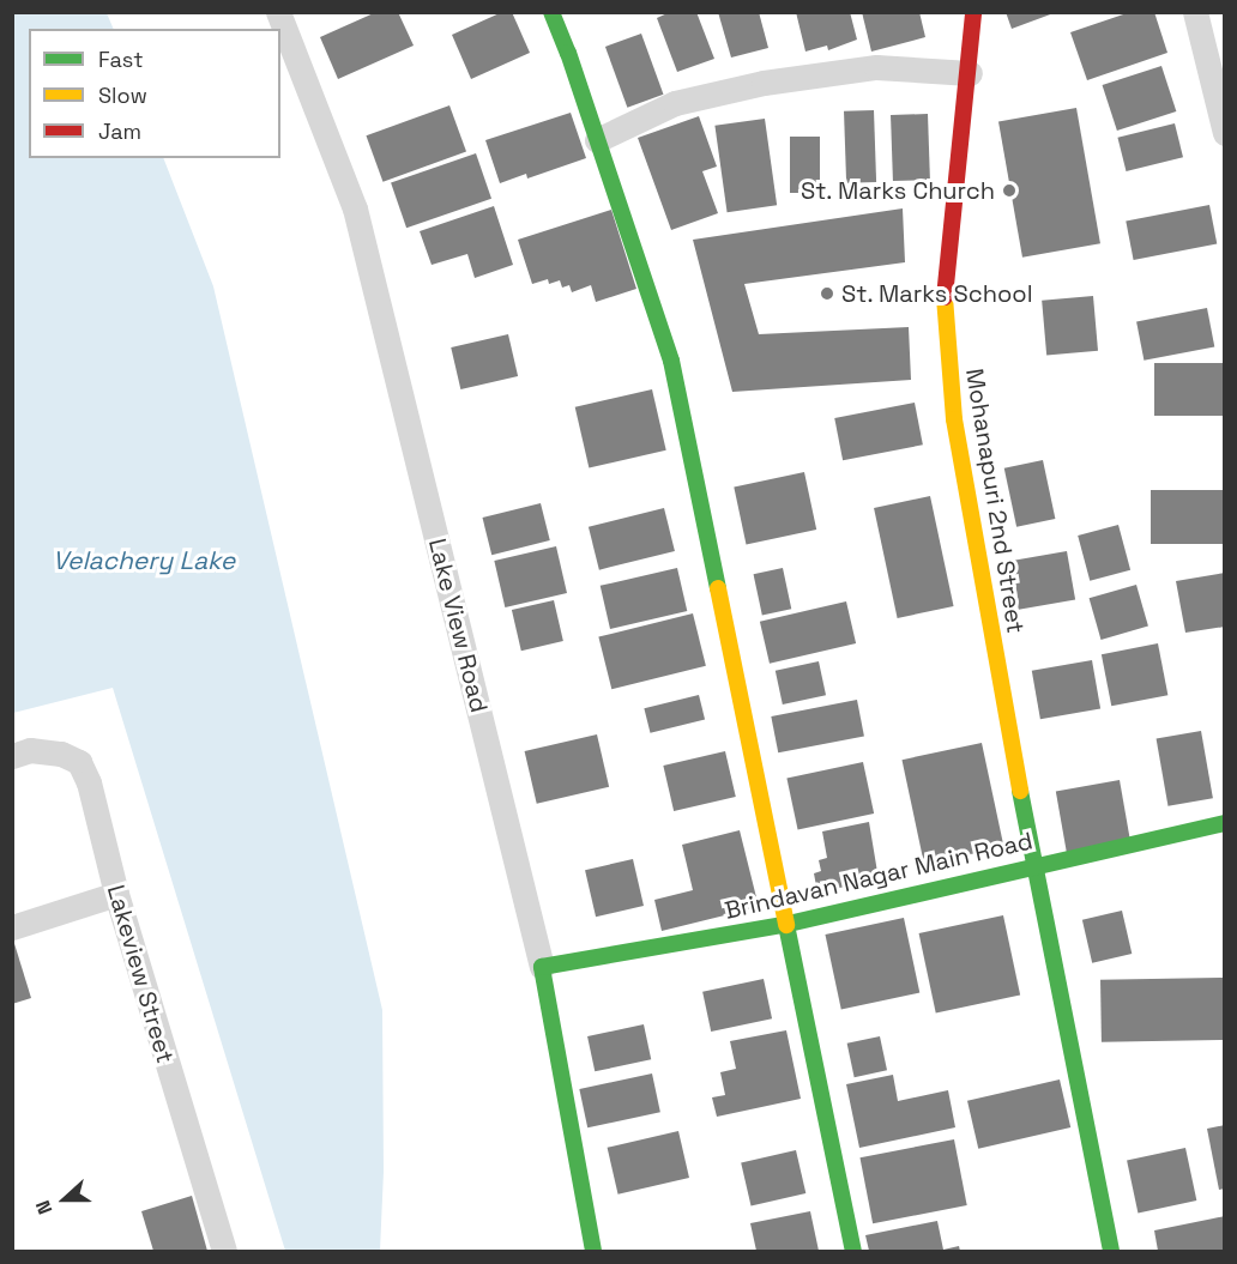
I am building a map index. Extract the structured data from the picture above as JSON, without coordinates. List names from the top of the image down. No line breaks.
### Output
{"streets":{"street":["Mohanapuri 2nd Street","Lake View Road","Brindavan Nagar Main Road","Lakeview Street"]},"crossings":[["Mohanapuri 2nd Street","Brindavan Nagar Main Road"],["Lake View Road","Brindavan Nagar Main Road"]],"water":["Velachery Lake"],"places":["St. Marks Church","St. Marks School"],"legend":["Fast","Slow","Jam"],"north":"left"}
